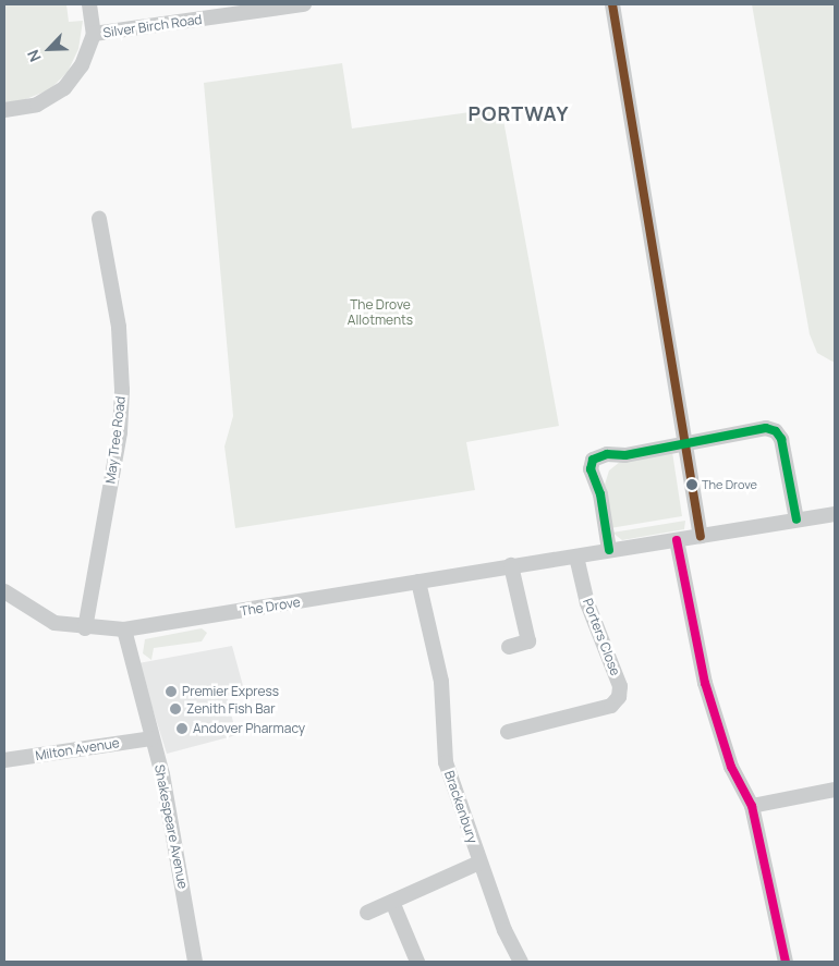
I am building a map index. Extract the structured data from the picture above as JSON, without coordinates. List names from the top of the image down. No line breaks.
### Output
{"streets":{"street":["Silver Birch Road","May Tree Road","The Drove","Porters Close","Milton Avenue","Brackenbury","Shakespeare Avenue"]},"crossings":[["May Tree Road","The Drove"],["The Drove","Porters Close"],["The Drove","Brackenbury"],["The Drove","Shakespeare Avenue"],["Milton Avenue","Shakespeare Avenue"]],"districts":["PORTWAY"],"parks":["The Drove Allotments"],"places":["The Drove","Premier Express","Zenith Fish Bar","Andover Pharmacy"],"north":"bottom left"}
